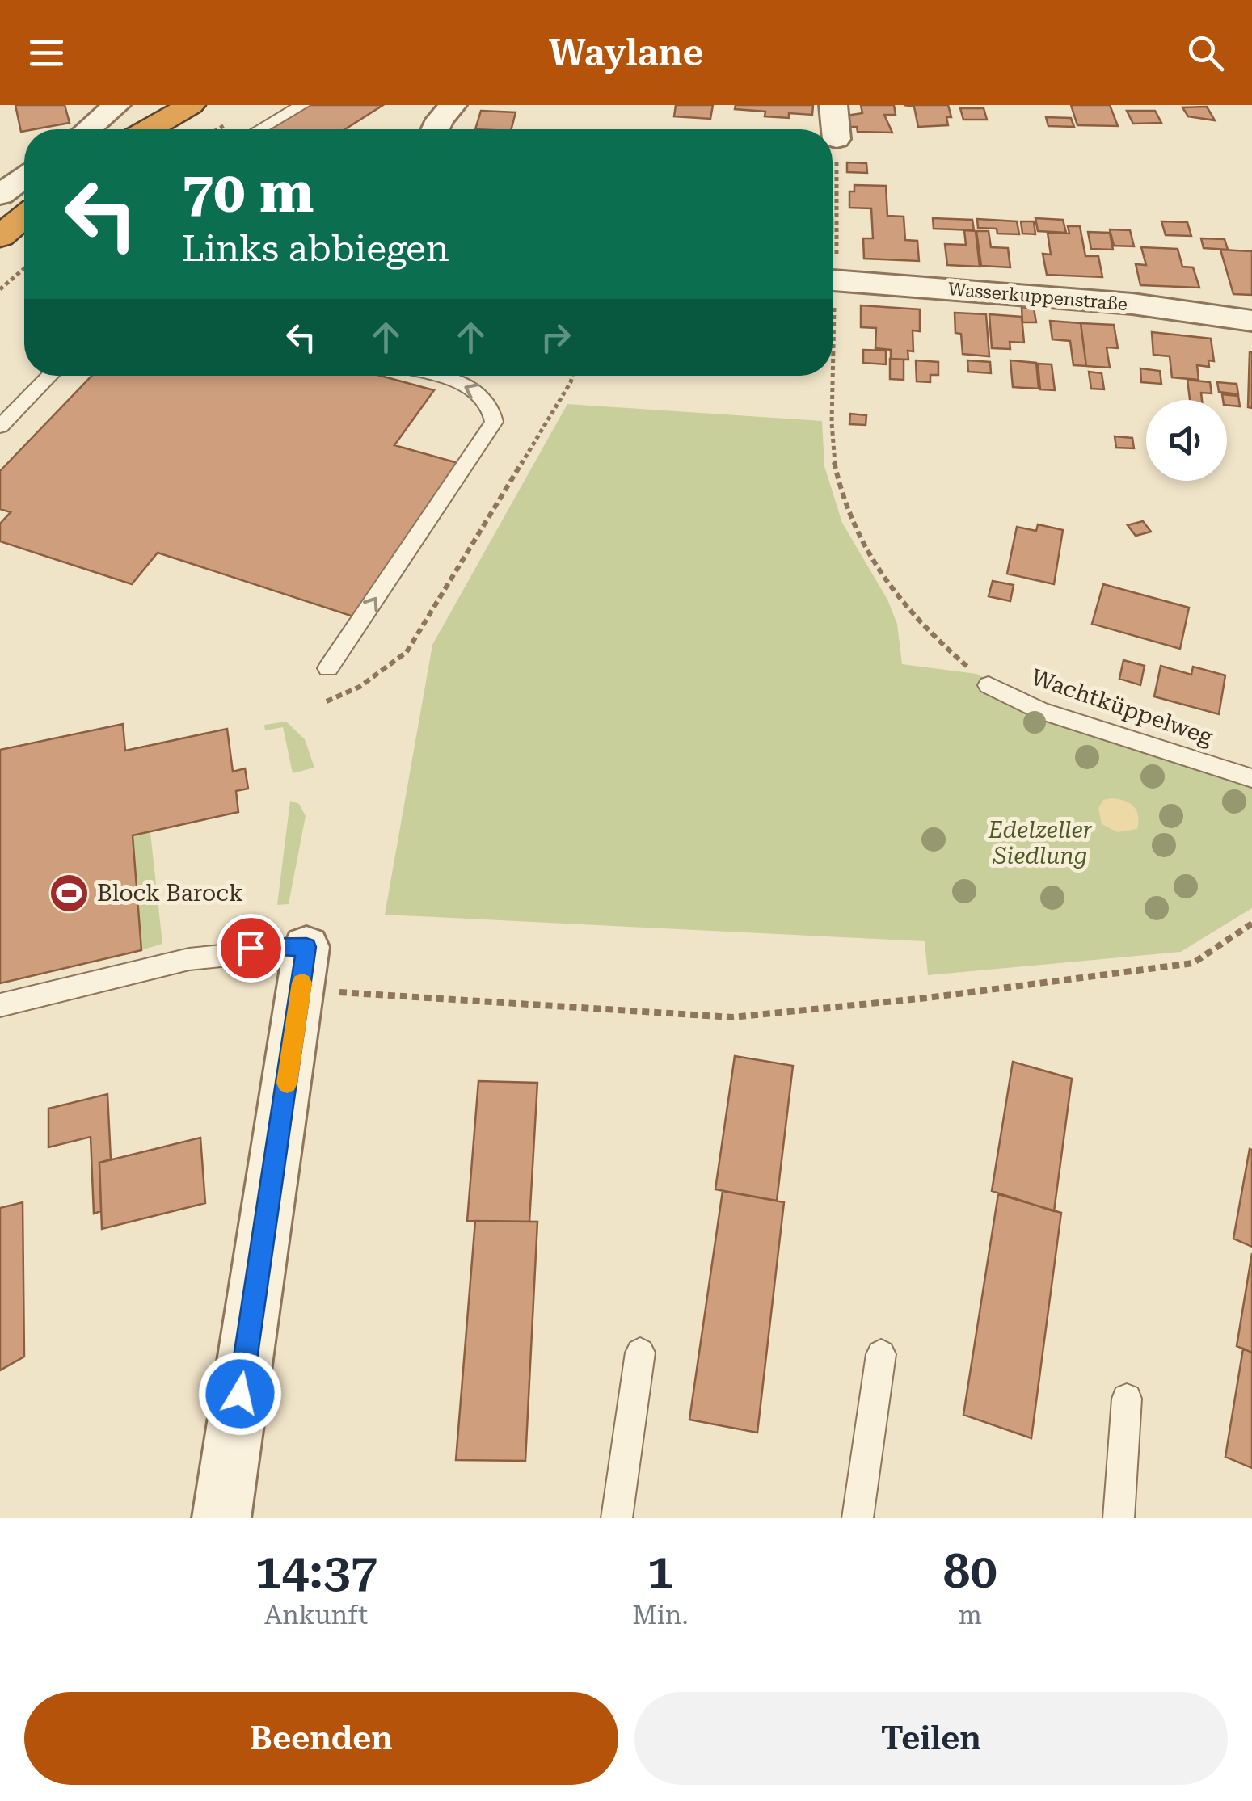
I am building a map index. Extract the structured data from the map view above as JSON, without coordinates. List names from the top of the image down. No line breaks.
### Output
{"streets":{"street":["Wasserkuppenstraße"],"lane":["Wachtküppelweg"]},"parks":["Edelzeller Siedlung"],"places":{"sports":["Block Barock"]},"page":{"header":"Waylane","turn":["70 m","Links abbiegen"],"eta":["14:37","Ankunft","1","Min.","80","m"],"buttons":["Beenden","Teilen"]}}
